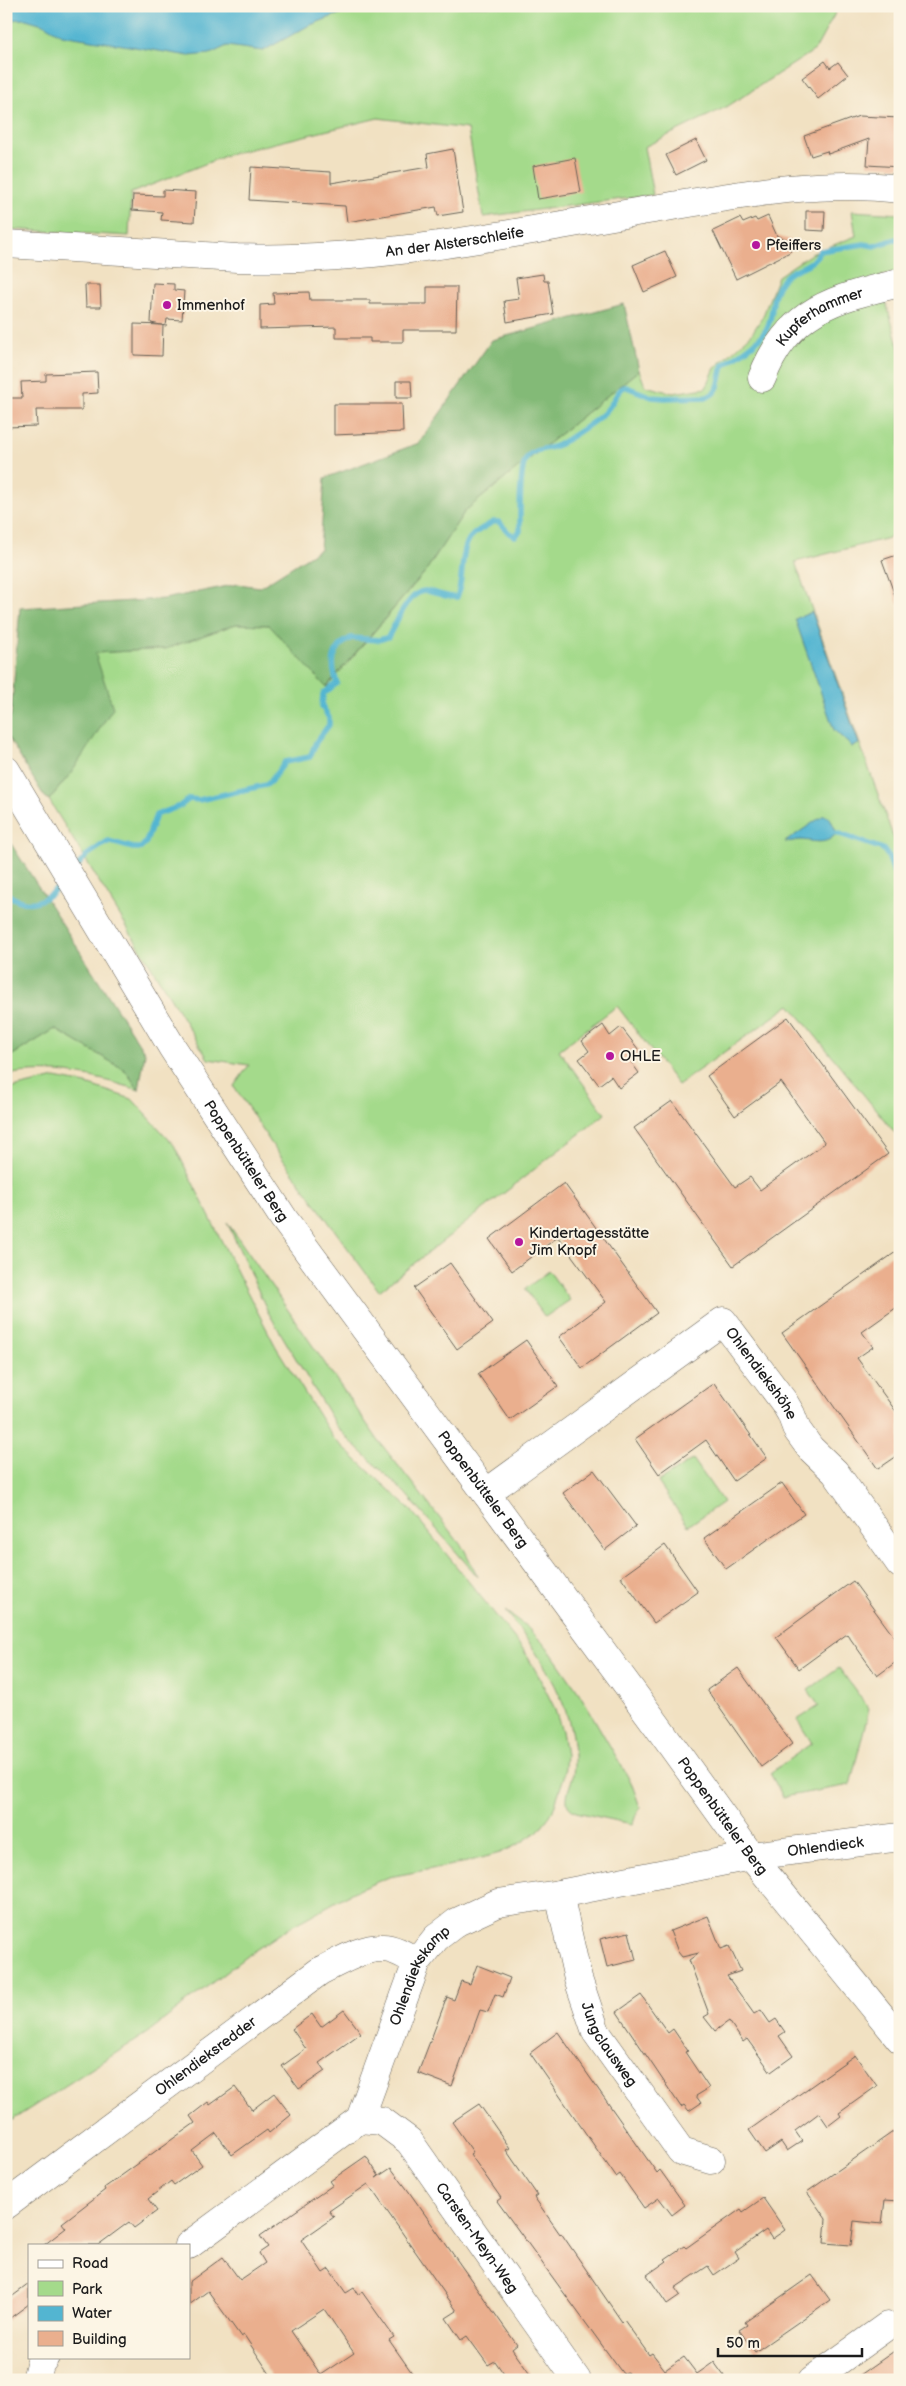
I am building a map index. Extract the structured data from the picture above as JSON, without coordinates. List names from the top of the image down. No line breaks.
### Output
{"streets":{"street":["An der Alsterschleife","Kupferhammer","Poppenbütteler Berg","Ohlendiekshöhe","Ohlendieck","Ohlendiekskamp","Jungclausweg","Ohlendieksredder","Carsten-Meyn-Weg"]},"crossings":[["Poppenbütteler Berg","Ohlendiekshöhe"],["Poppenbütteler Berg","Ohlendieck"],["Poppenbütteler Berg","Ohlendiekskamp"],["Ohlendieck","Ohlendiekskamp"],["Ohlendiekskamp","Jungclausweg"],["Ohlendiekskamp","Ohlendieksredder"],["Ohlendiekskamp","Carsten-Meyn-Weg"]],"places":["Pfeiffers","Immenhof","OHLE","Kindertagesstätte Jim Knopf"],"legend":["Road","Park","Water","Building"],"scale_bar":"50 m"}
